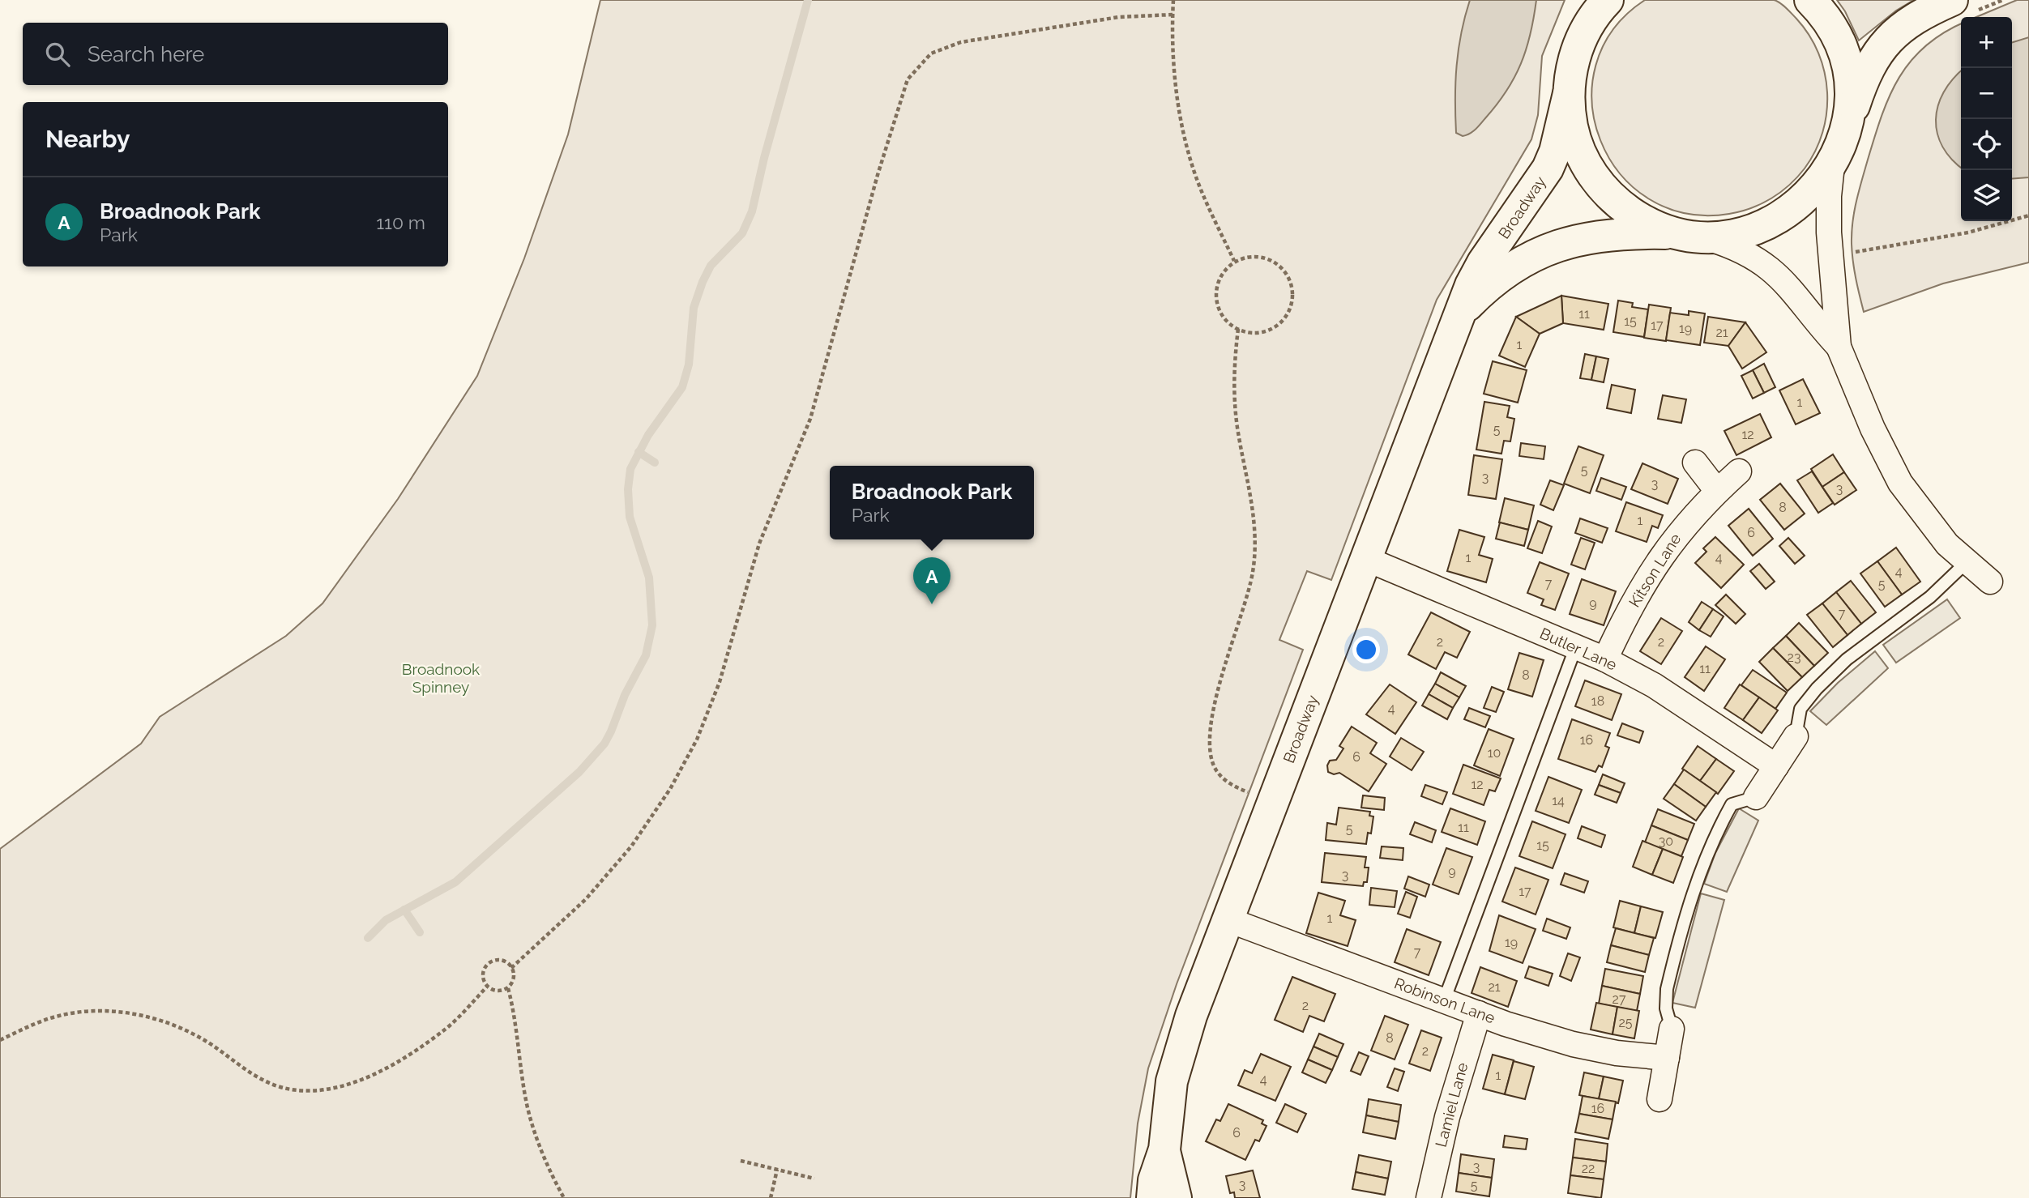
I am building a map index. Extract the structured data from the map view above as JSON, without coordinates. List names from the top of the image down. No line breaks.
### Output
{"streets":{"street":["Broadway","Kitson Lane","Butler Lane","Robinson Lane","Lamiel Lane"]},"crossings":[["Broadway","Butler Lane"],["Broadway","Robinson Lane"],["Kitson Lane","Butler Lane"],["Robinson Lane","Lamiel Lane"]],"parks":["Broadnook Spinney"],"house_numbers":["11","15","17","19","21","1","1","5","12","5","3","3","3","8","1","6","1","4","4","7","5","9","7","2","2","23","11","8","18","4","16","10","6","12","14","11","5","30","15","9","3","17","1","19","7","21","27","2","25","8","2","1","4","16","6","3","22","3","5"],"page":{"map_buttons":["+","−"],"search":"Search here","heading":"Nearby","list":[{"mark":"A","name":"Broadnook Park","note":"Park","value":"110 m"}],"popup":["Broadnook Park","Park"],"pins":"A"}}
